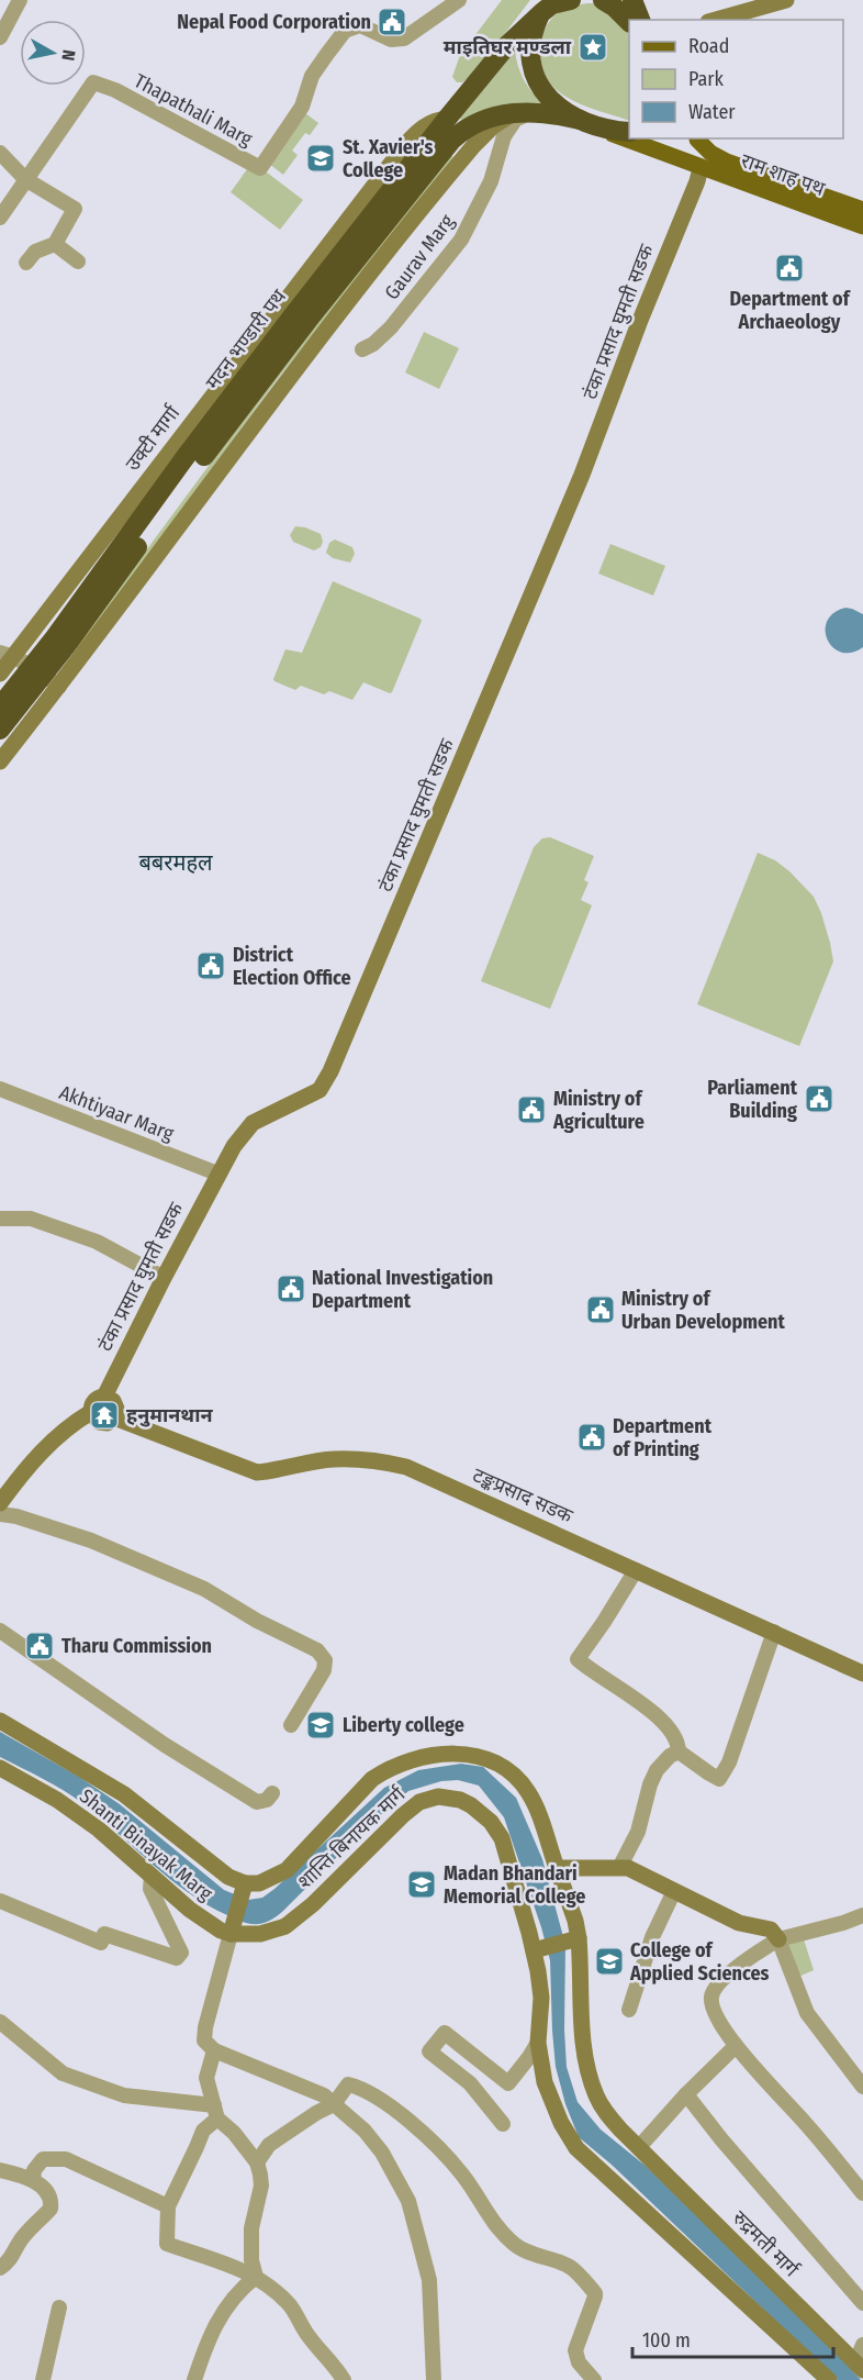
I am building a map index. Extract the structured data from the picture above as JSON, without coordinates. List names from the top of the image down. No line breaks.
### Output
{"streets":{"highway":["मदन भण्डारी पथ"],"main road":["राम शाह पथ"],"street":["Thapathali Marg","Gaurav Marg","टंका प्रसाद घुमती सडक","उक्टी मार्गा","Akhtiyaar Marg","टङ्कप्रसाद सडक","शान्ति बिनायक मार्ग","Shanti Binayak Marg","रुद्रमती मार्ग"]},"crossings":[["राम शाह पथ","टंका प्रसाद घुमती सडक"],["Gaurav Marg","मदन भण्डारी पथ"],["टंका प्रसाद घुमती सडक","Akhtiyaar Marg"],["टंका प्रसाद घुमती सडक","टङ्कप्रसाद सडक"],["मदन भण्डारी पथ","उक्टी मार्गा"],["शान्ति बिनायक मार्ग","Shanti Binayak Marg"]],"districts":["बबरमहल"],"places":{"public building":["Nepal Food Corporation","Department of Archaeology","District Election Office","Parliament Building","Ministry of Agriculture","National Investigation Department","Ministry of Urban Development","Department of Printing","Tharu Commission"],"place":["माइतिघर मण्डला"],"school or university":["St. Xavier's College","Liberty college","Madan Bhandari Memorial College","College of Applied Sciences"],"temple":["हनुमानथान"]},"legend":["Road","Park","Water"],"scale_bar":"100 m","north":"right"}
